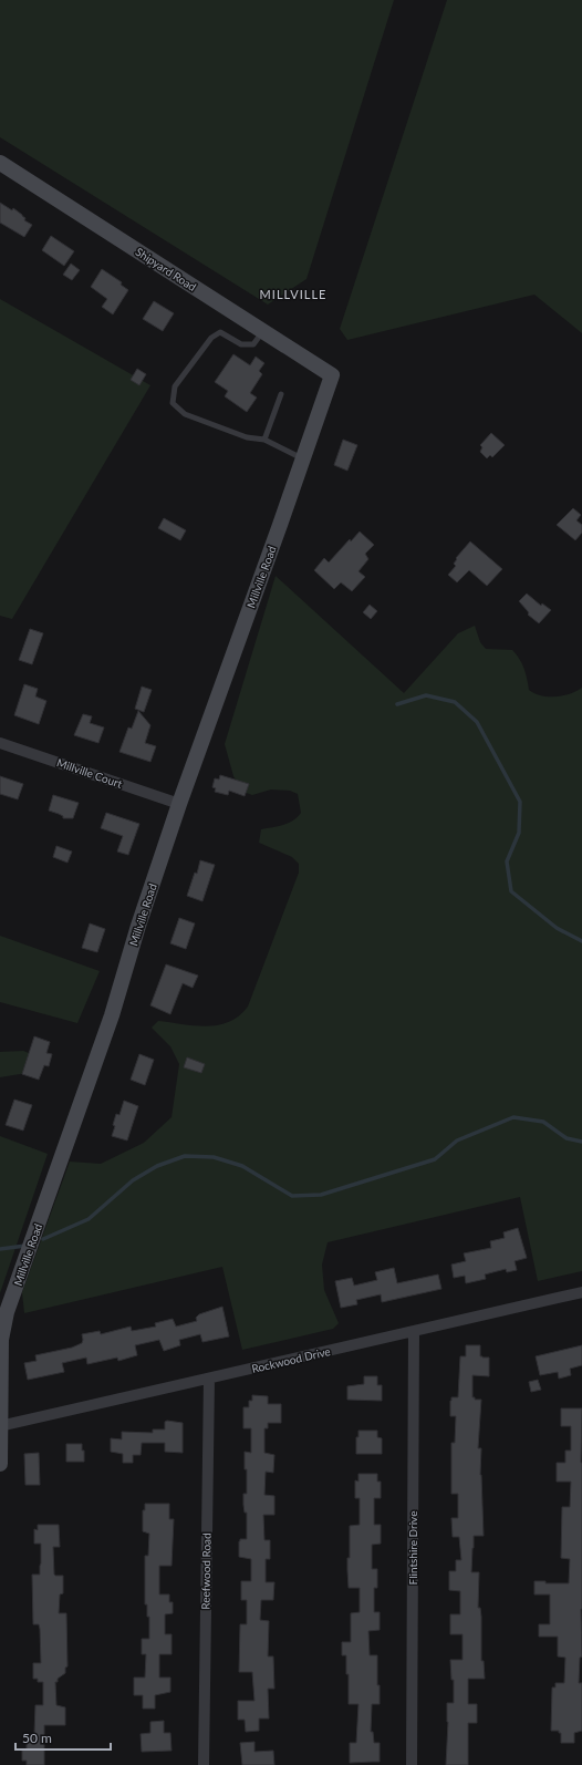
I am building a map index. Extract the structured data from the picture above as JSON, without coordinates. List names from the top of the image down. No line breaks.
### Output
{"streets":{"street":["Shipyard Road","Millville Road","Millville Court","Rockwood Drive","Flintshire Drive","Reefwood Road"]},"crossings":[["Shipyard Road","Millville Road"],["Millville Road","Millville Court"],["Millville Road","Rockwood Drive"],["Rockwood Drive","Flintshire Drive"],["Rockwood Drive","Reefwood Road"]],"districts":["MILLVILLE"],"scale_bar":"50 m"}
